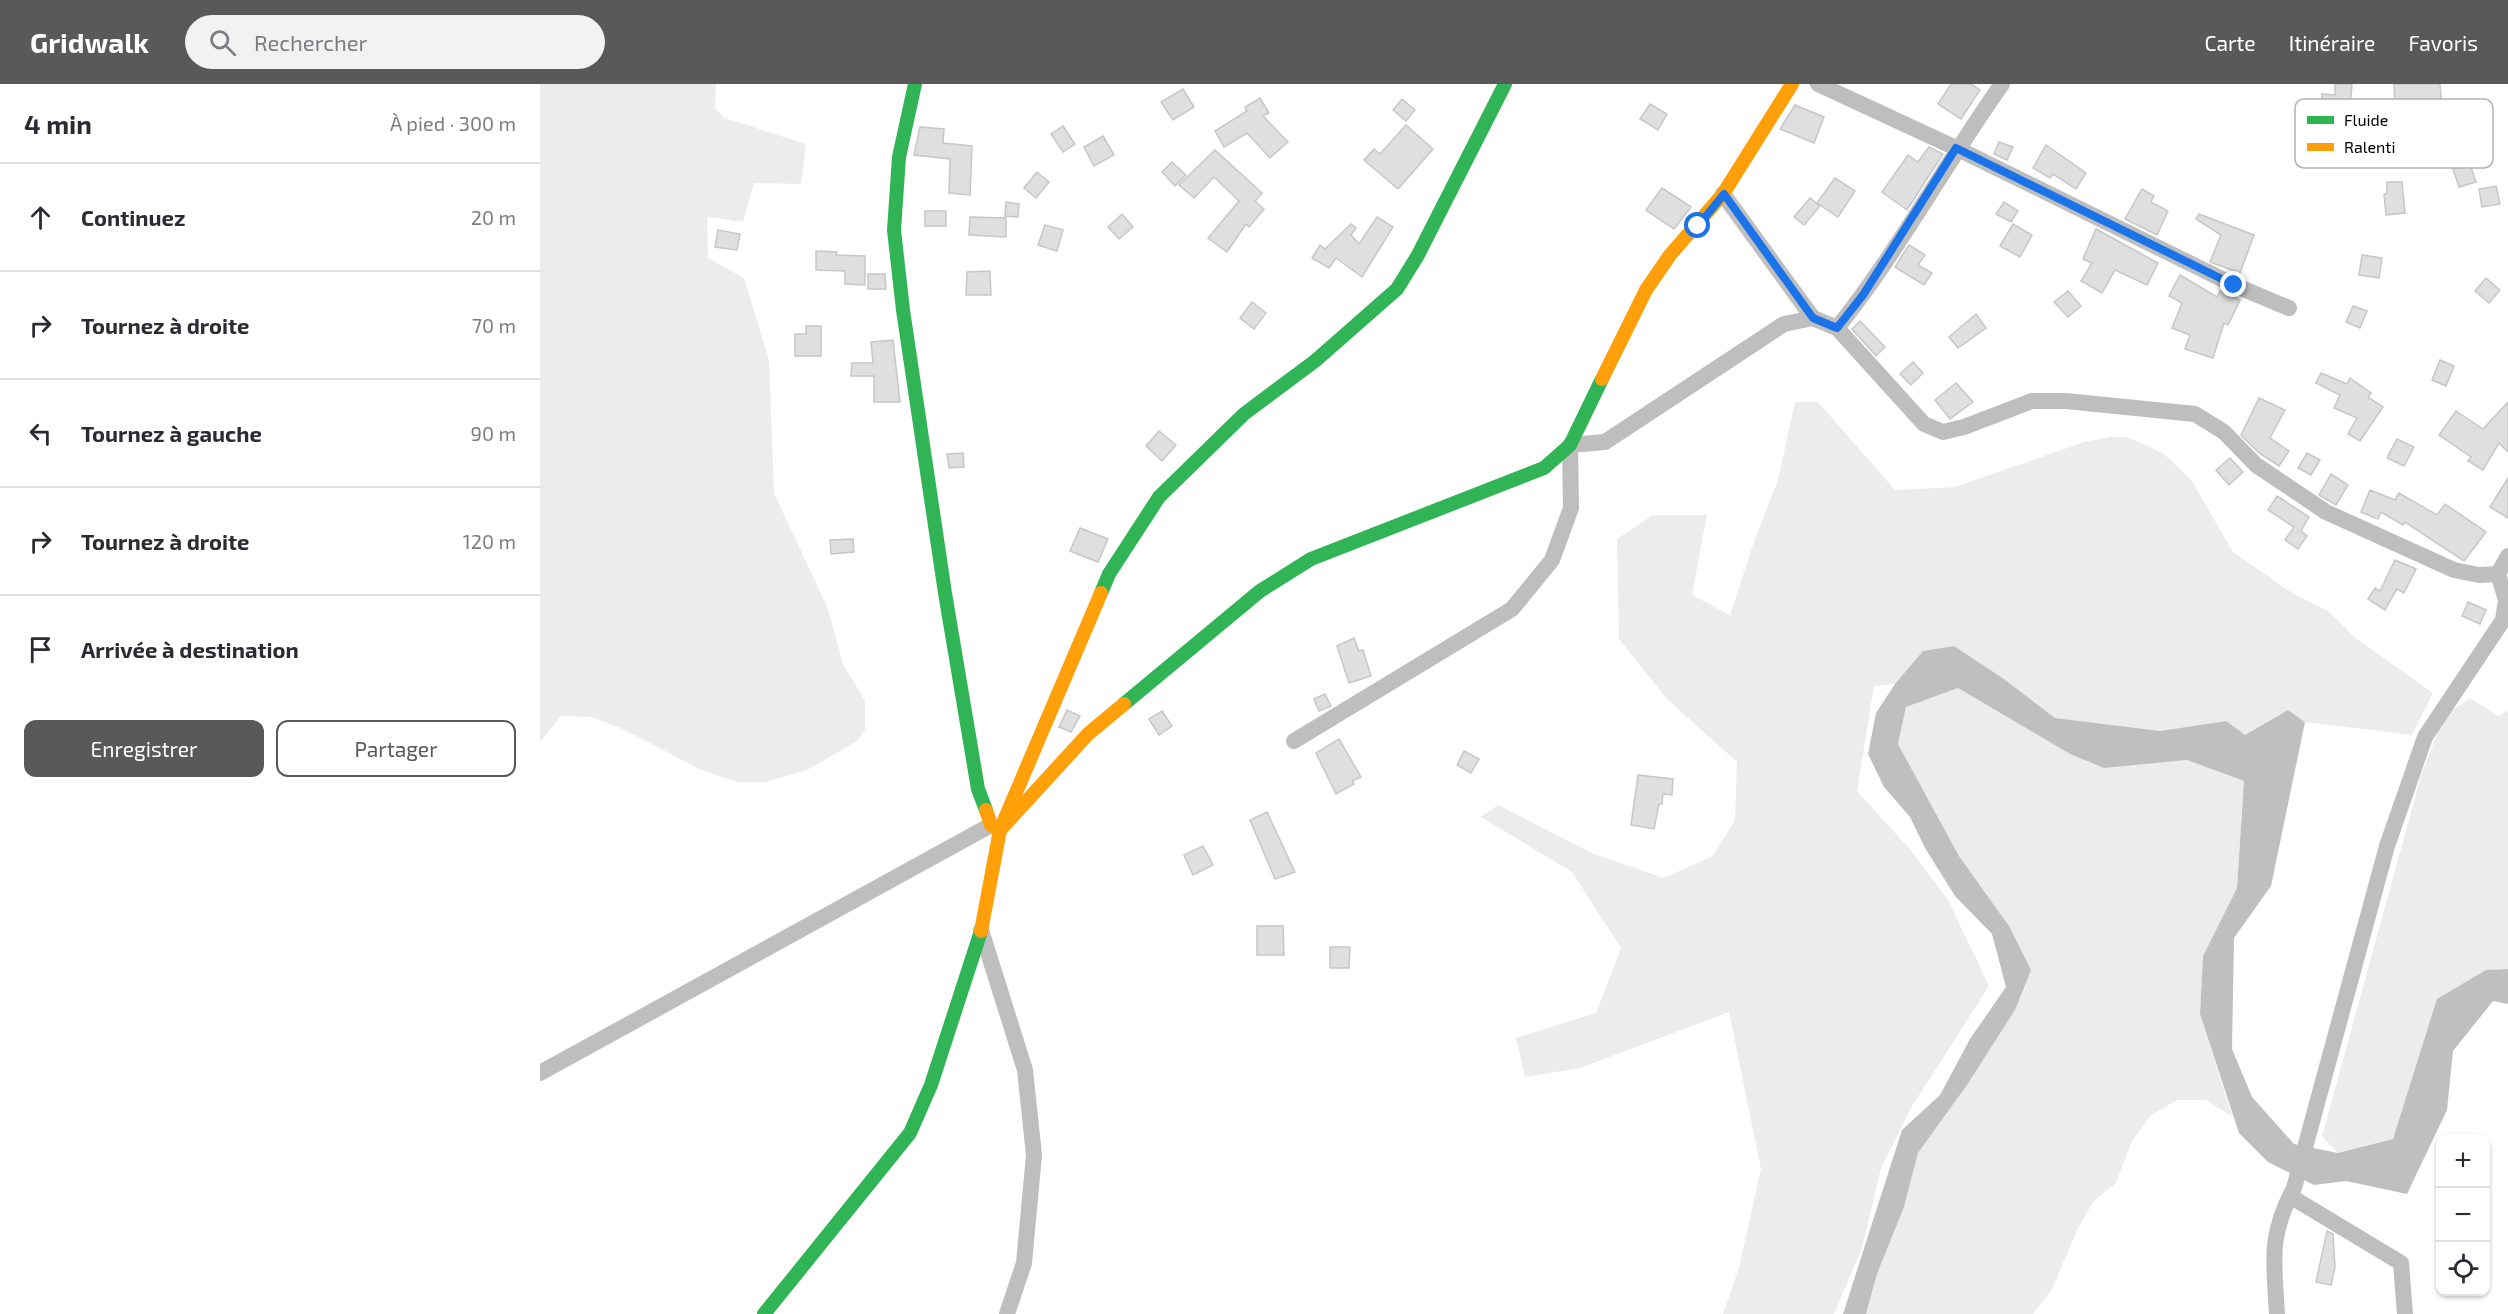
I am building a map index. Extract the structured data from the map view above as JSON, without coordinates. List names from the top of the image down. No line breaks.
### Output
{"legend":["Fluide","Ralenti"],"page":{"header":"Gridwalk","search":"Rechercher","nav":["Carte","Itinéraire","Favoris"],"heading":["4 min","À pied · 300 m"],"list":[["Continuez","20 m"],["Tournez à droite","70 m"],["Tournez à gauche","90 m"],["Tournez à droite","120 m"],"Arrivée à destination"],"buttons":["Enregistrer","Partager"],"map_buttons":["+","−"]}}
